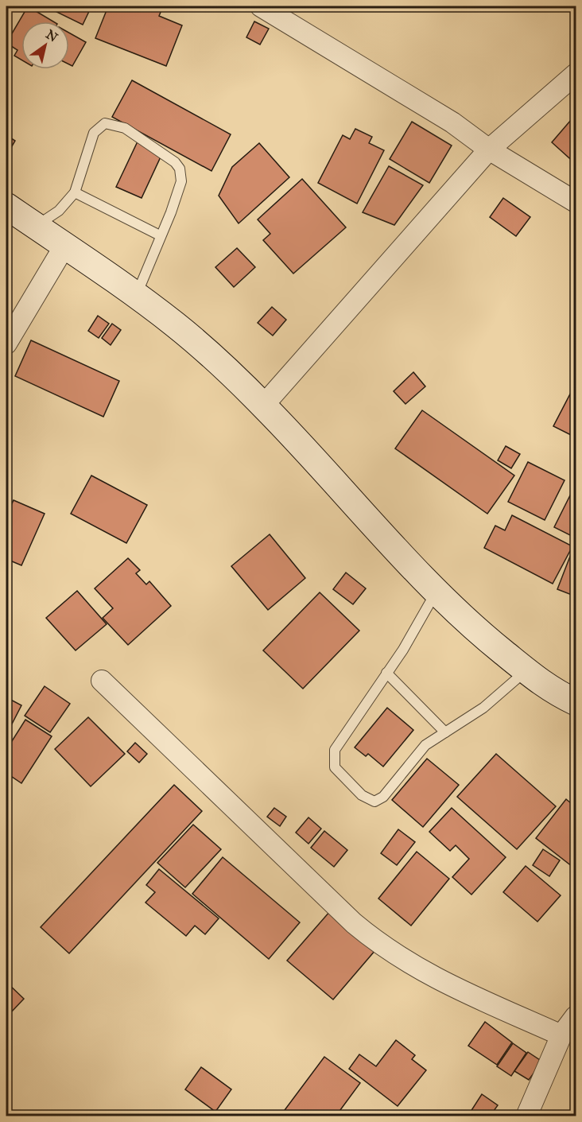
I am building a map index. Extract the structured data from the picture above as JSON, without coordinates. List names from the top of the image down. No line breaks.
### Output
{"north":"top right"}
